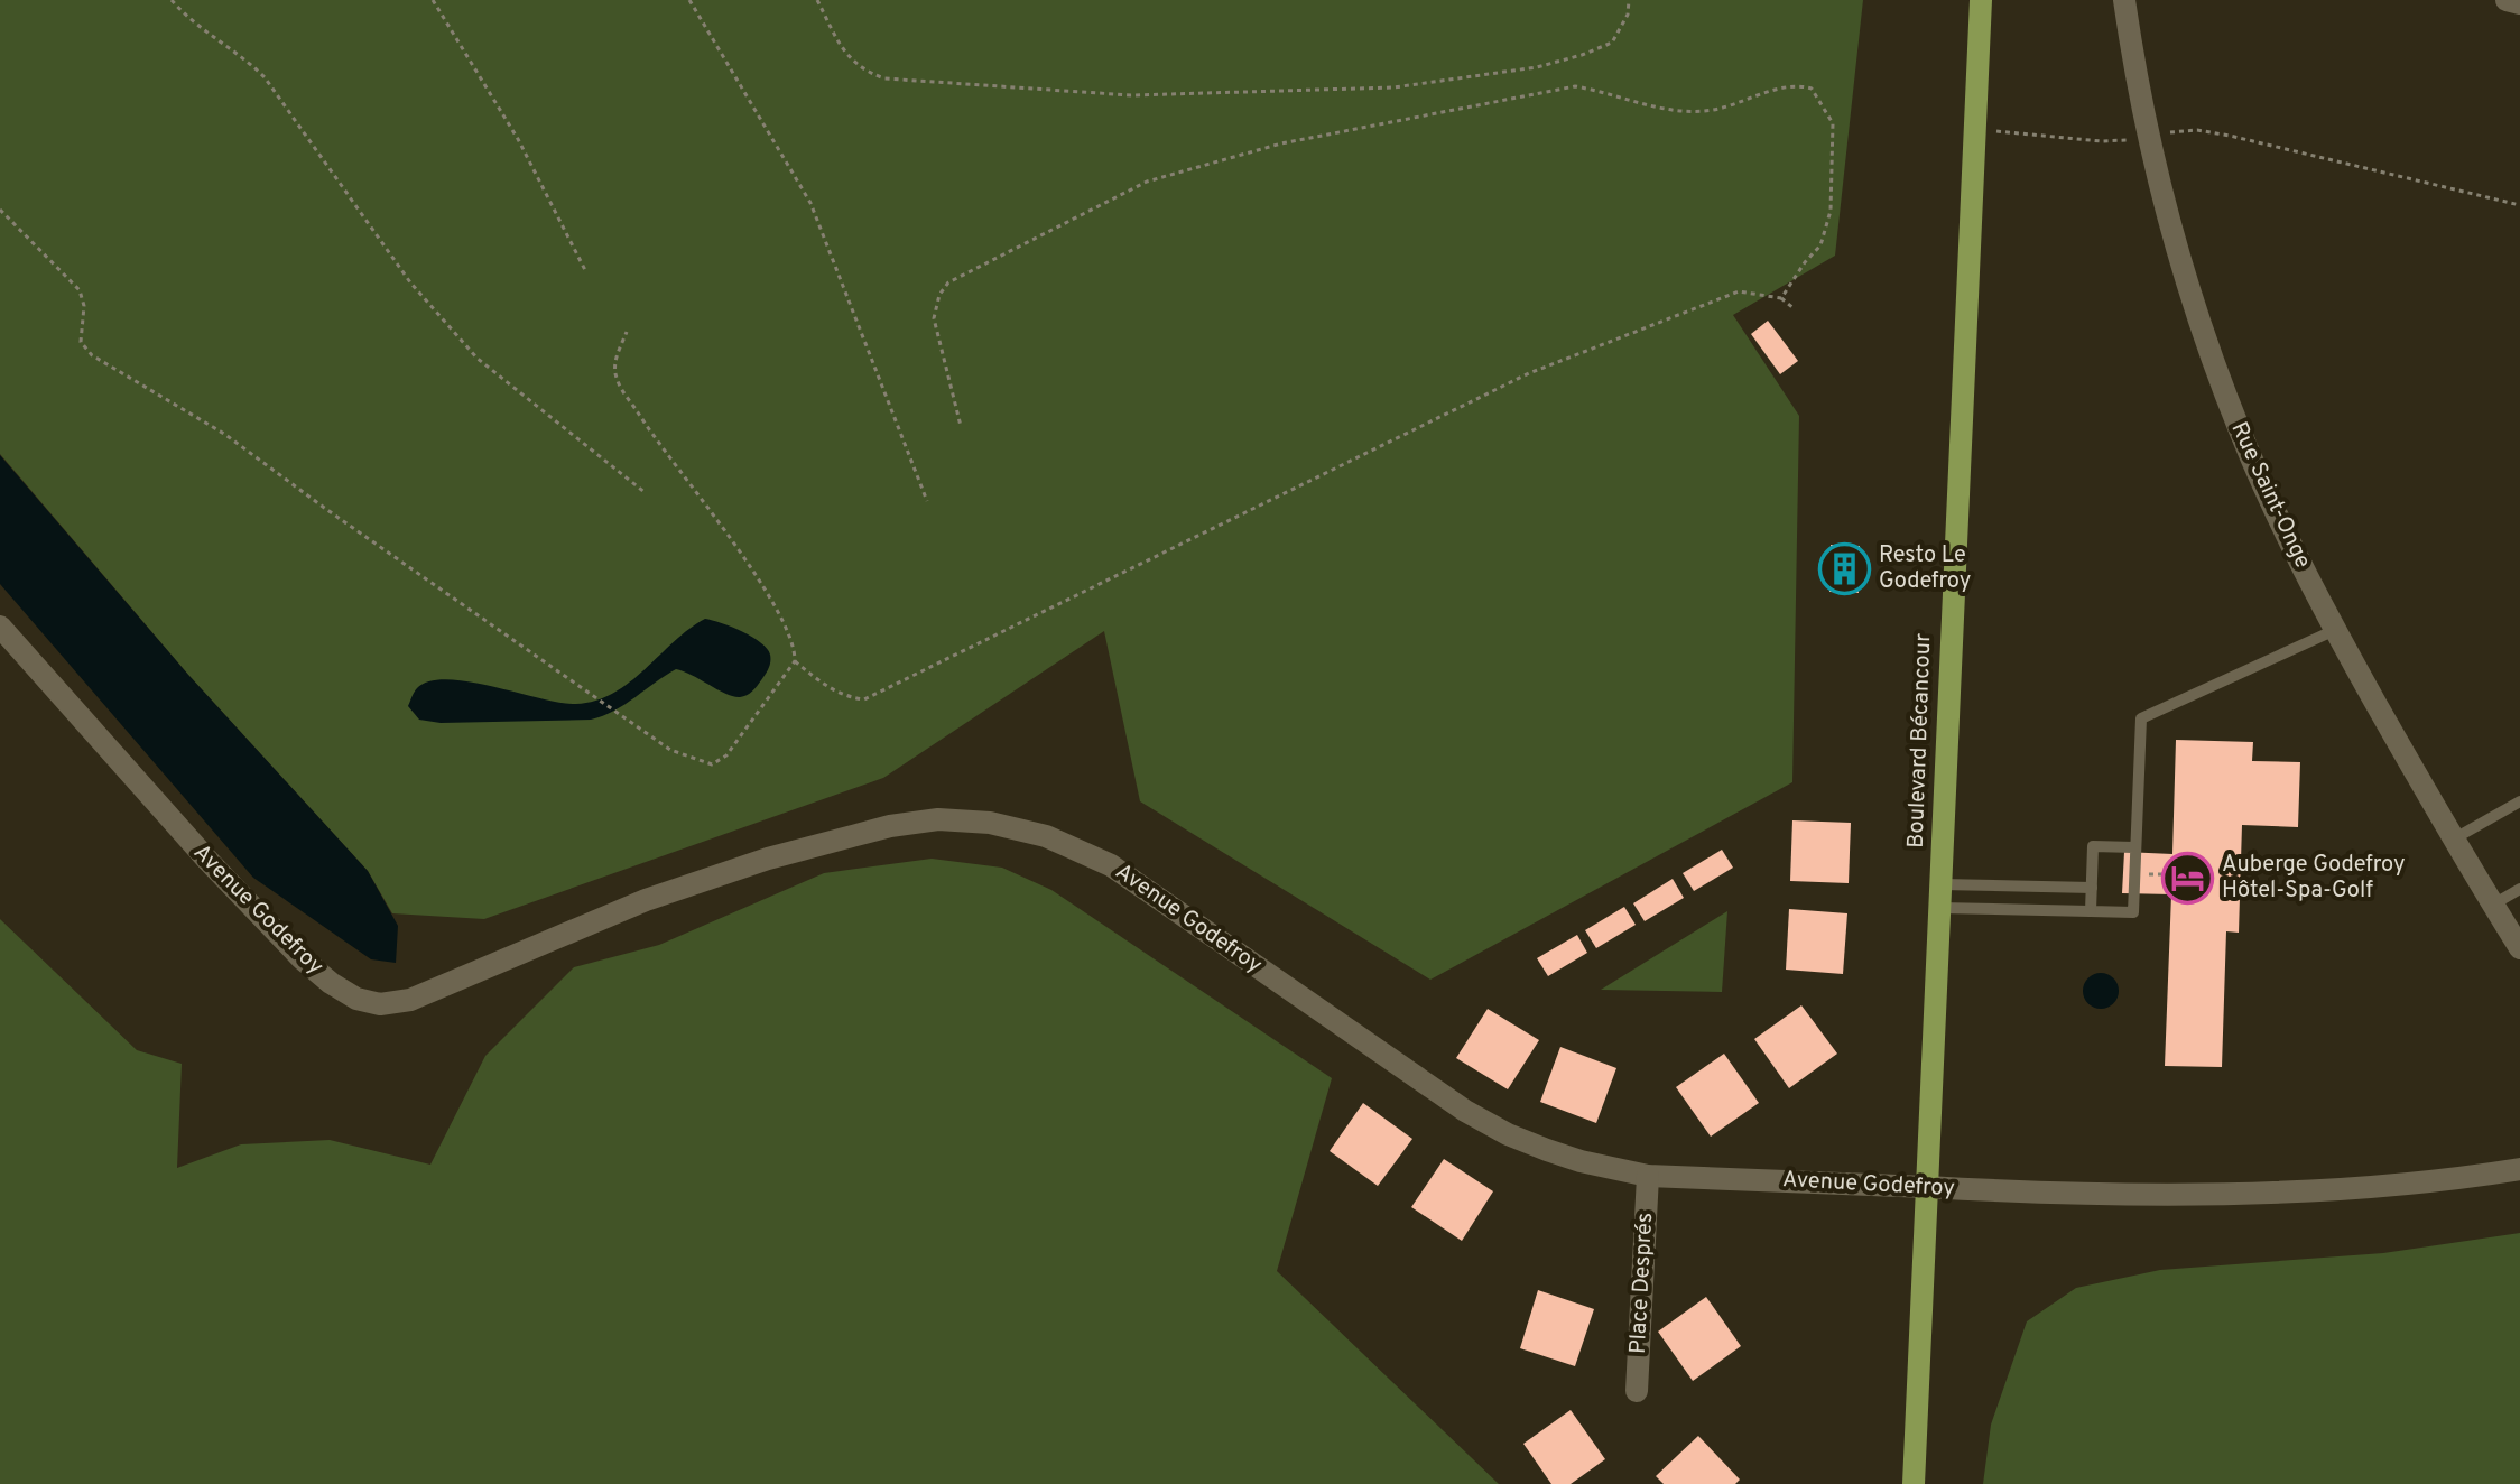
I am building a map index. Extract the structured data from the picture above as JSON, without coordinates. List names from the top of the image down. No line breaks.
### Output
{"streets":{"main road":["Boulevard Bécancour"],"street":["Rue Saint-Onge","Avenue Godefroy","Place Després"]},"crossings":[["Boulevard Bécancour","Avenue Godefroy"],["Avenue Godefroy","Place Després"]],"places":{"building":["Resto Le Godefroy"],"hotel":["Auberge Godefroy Hôtel-Spa-Golf"]}}
